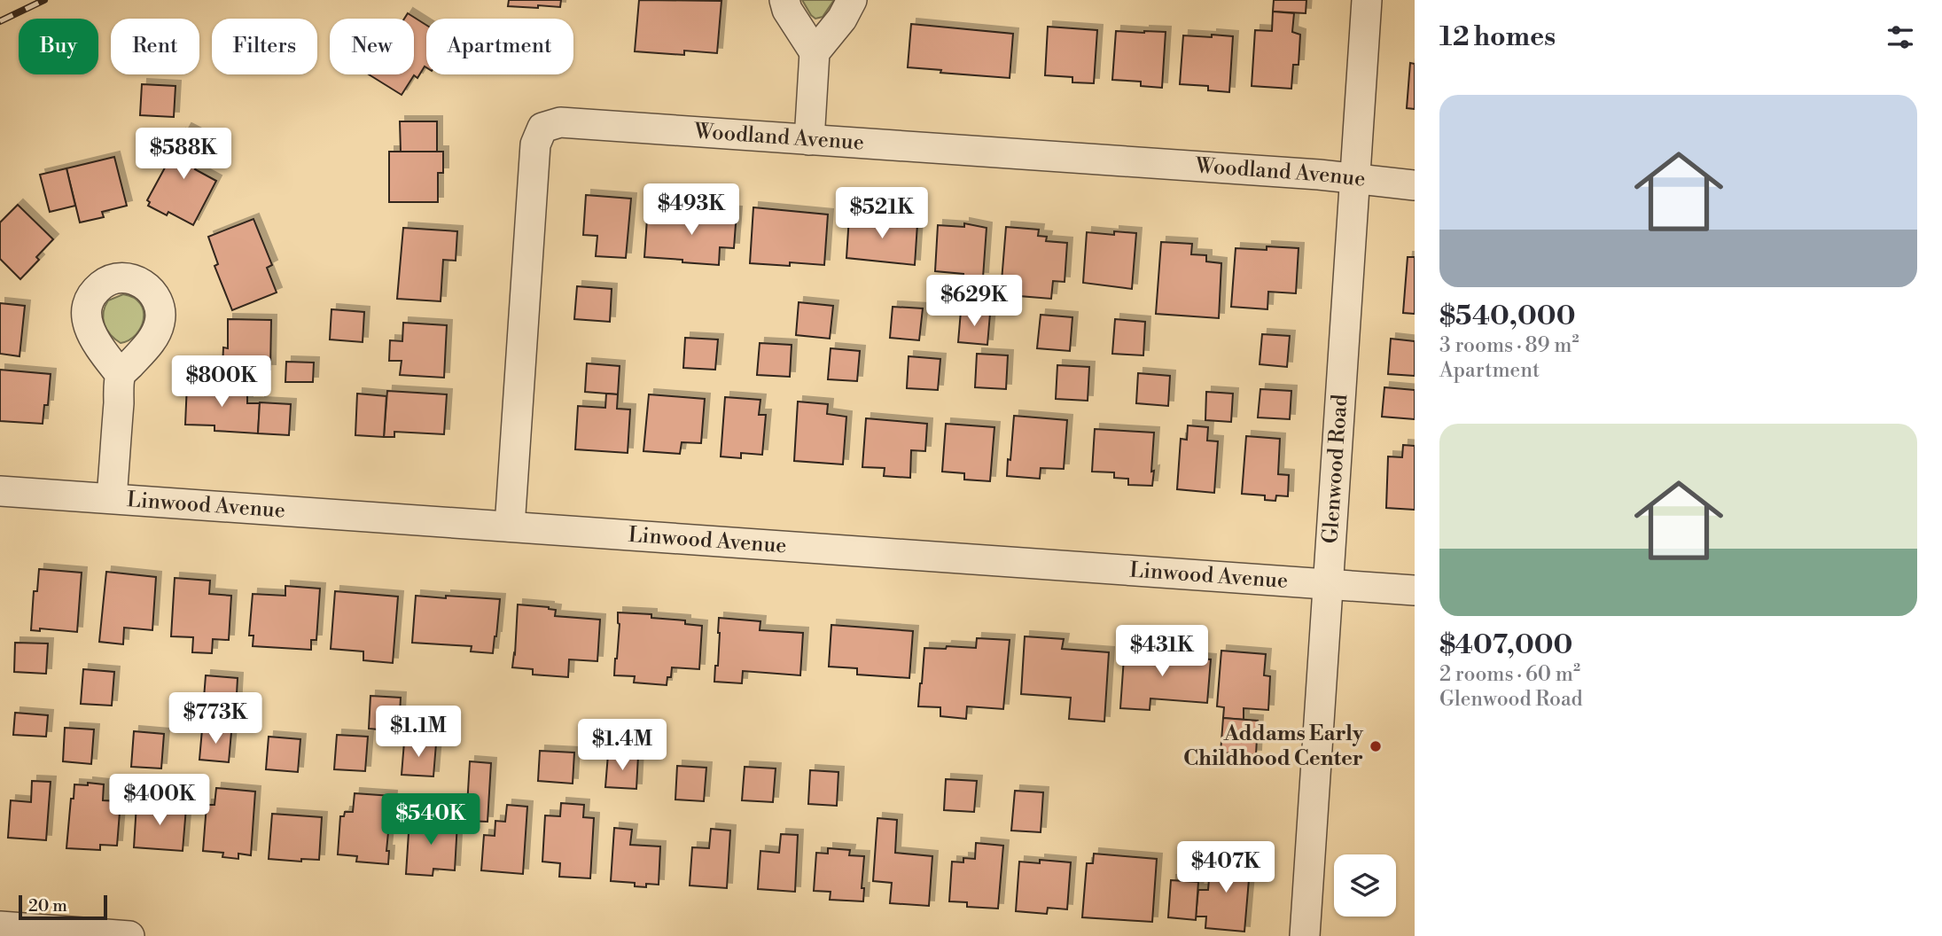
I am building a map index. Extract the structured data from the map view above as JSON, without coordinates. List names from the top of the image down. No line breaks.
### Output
{"streets":{"street":["Woodland Avenue","Glenwood Road","Linwood Avenue"]},"crossings":[["Woodland Avenue","Glenwood Road"],["Woodland Avenue","Linwood Avenue"],["Glenwood Road","Linwood Avenue"]],"places":["Addams Early Childhood Center"],"scale_bar":"20 m","page":{"heading":"12 homes","chip":["Buy","Rent","Filters","New","Apartment"],"list":[{"name":"$540,000","note":"3 rooms · 89 m² · Apartment"},{"name":"$407,000","note":"2 rooms · 60 m² · Glenwood Road"}],"price":["$588K","$493K","$521K","$629K","$800K","$431K","$773K","$1.1M","$1.4M","$400K","$540K","$407K"],"scale":"20 m"}}
